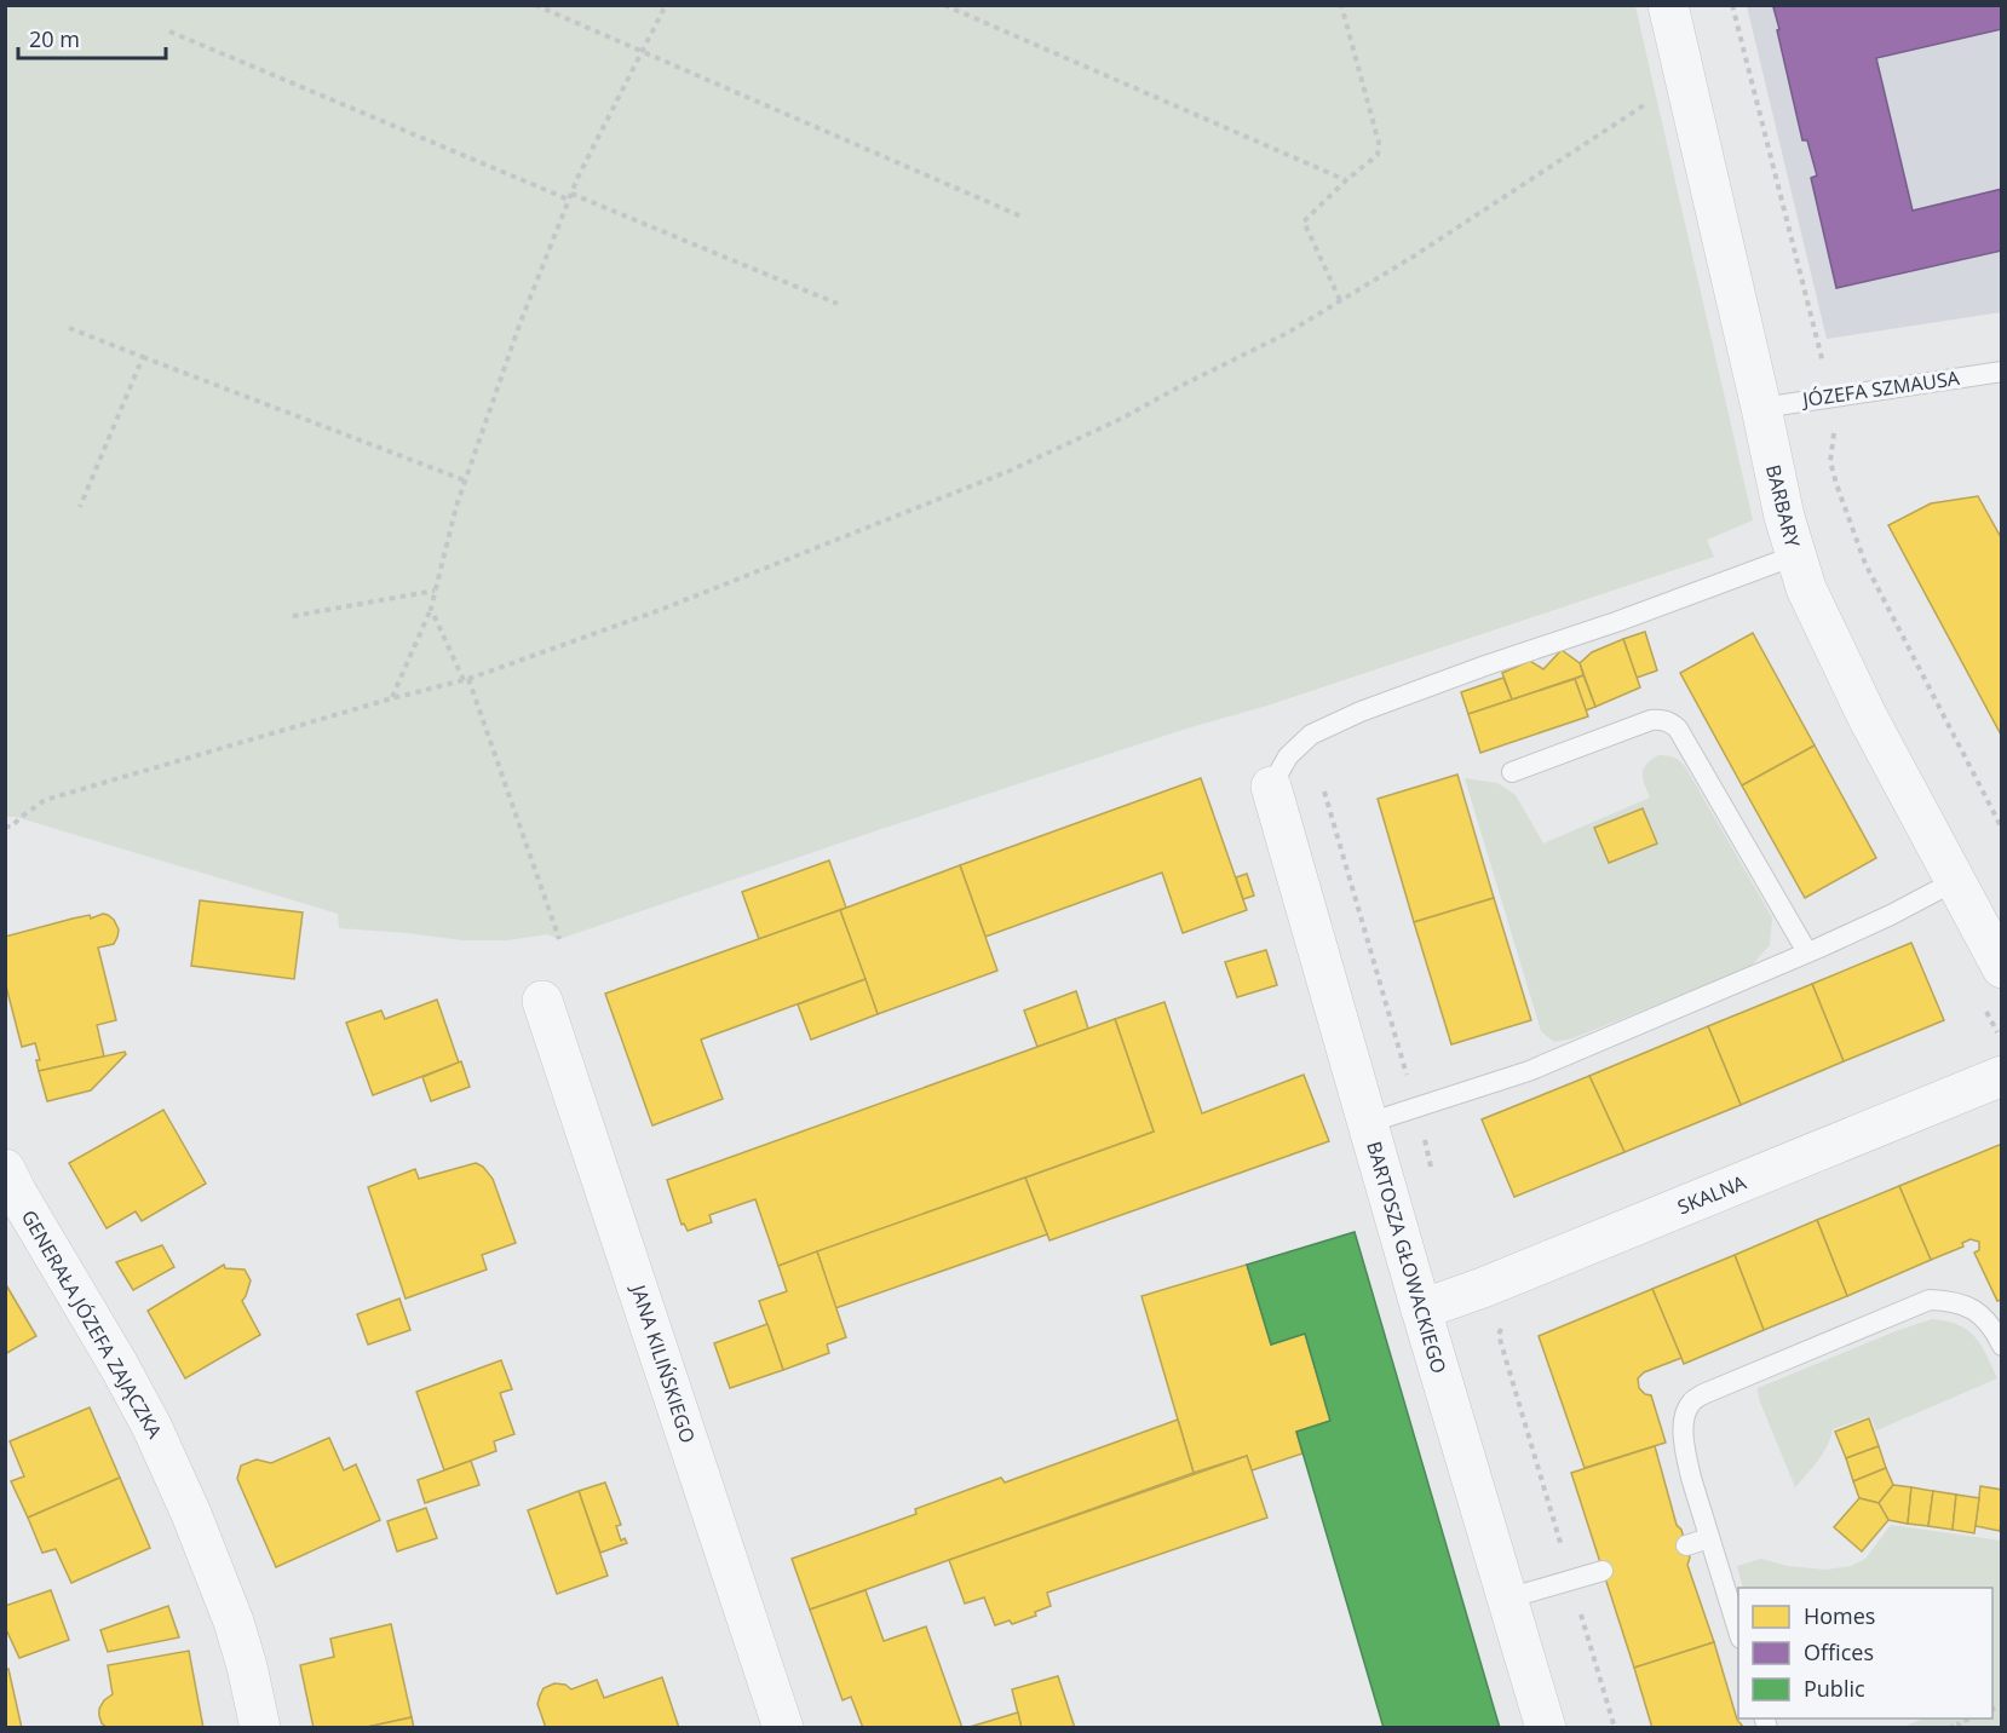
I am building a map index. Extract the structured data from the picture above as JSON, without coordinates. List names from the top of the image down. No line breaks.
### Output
{"streets":{"street":["BARBARY","SKALNA","BARTOSZA GŁOWACKIEGO","GENERAŁA JÓZEFA ZAJĄCZKA","JANA KILIŃSKIEGO"],"lane":["JÓZEFA SZMAUSA"]},"crossings":[["JÓZEFA SZMAUSA","BARBARY"],["SKALNA","BARTOSZA GŁOWACKIEGO"]],"legend":["Homes","Offices","Public"],"scale_bar":"20 m"}
